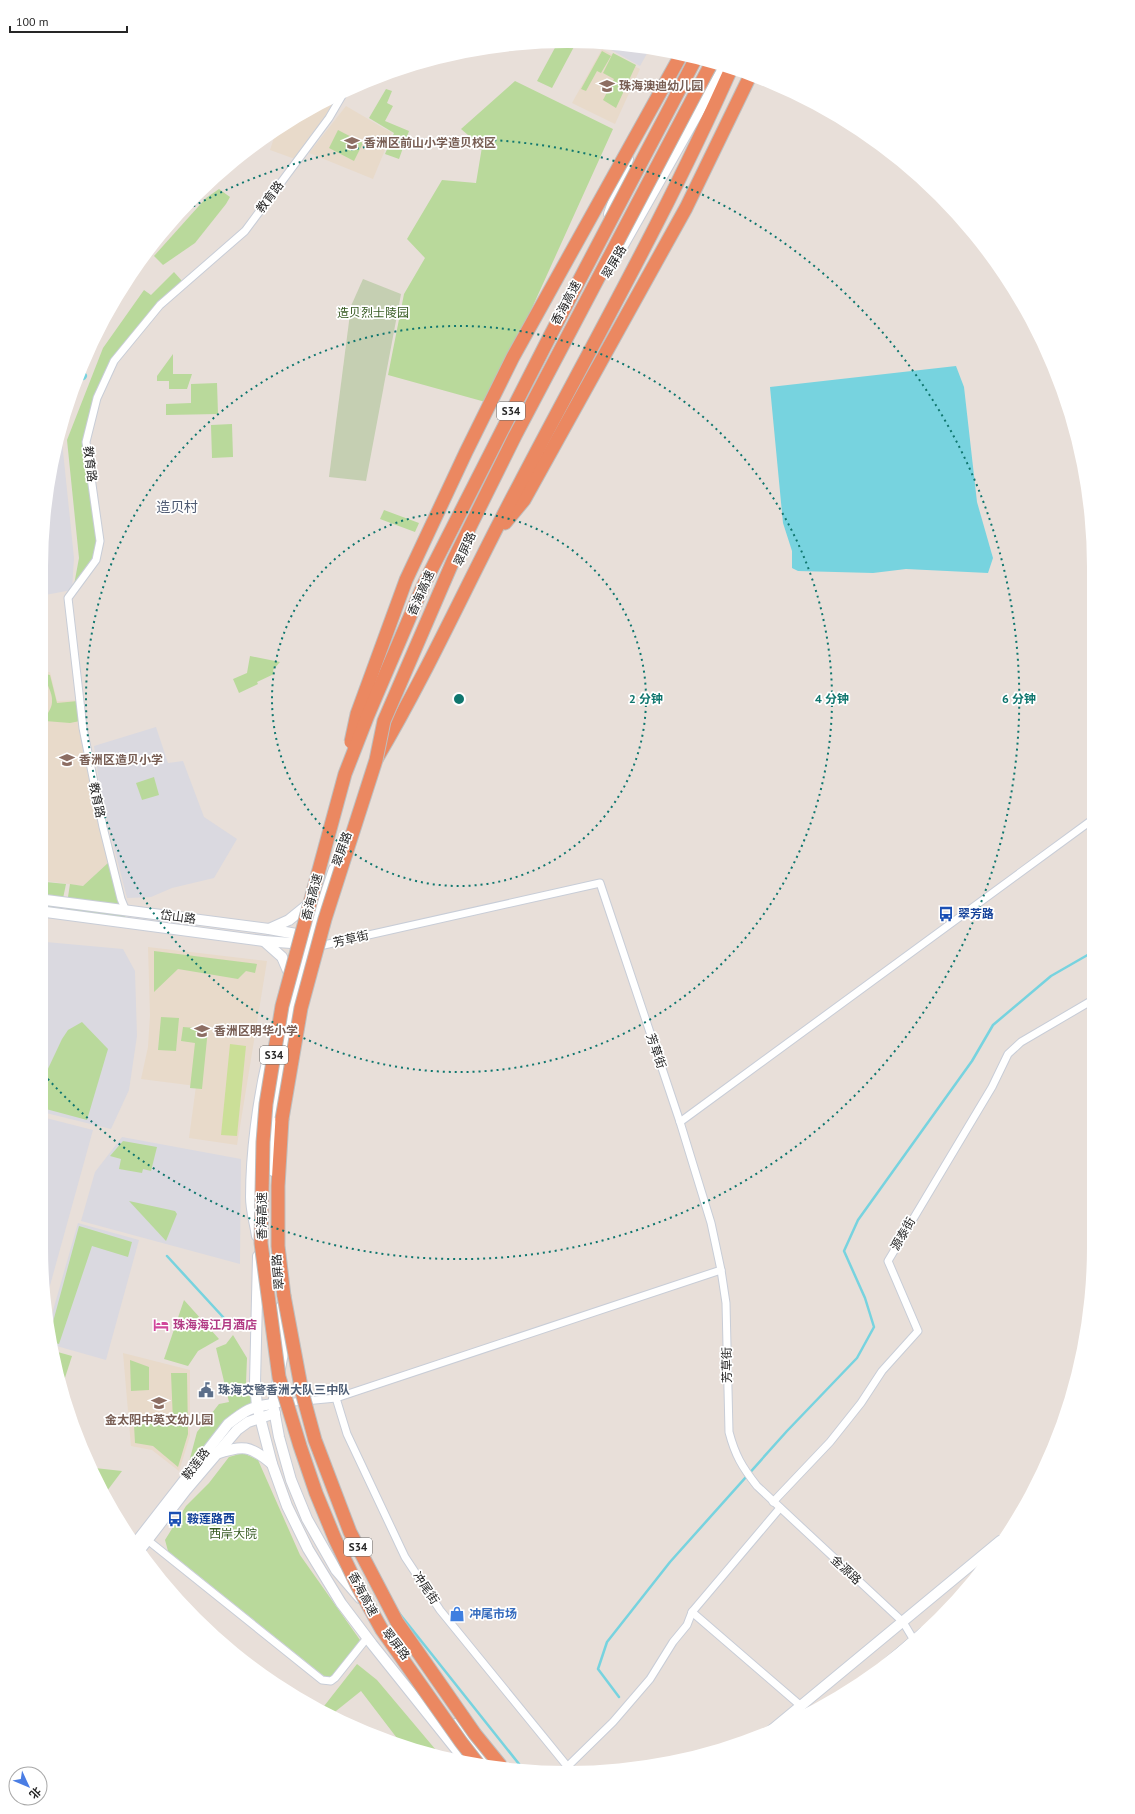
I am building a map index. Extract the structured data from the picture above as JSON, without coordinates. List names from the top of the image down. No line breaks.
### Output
{"streets":{"highway":["香海高速","S34"],"main road":["翠屏路","岱山路","鞍莲路"],"street":["教育路","芳草街","源泰街","金源路","冲尾街"]},"crossings":[["教育路","岱山路"],["翠屏路","岱山路"],["翠屏路","芳草街"],["翠屏路","鞍莲路"],["岱山路","芳草街"],["芳草街","源泰街"],["芳草街","金源路"],["源泰街","金源路"]],"districts":["造贝村"],"parks":["造贝烈士陵园","西岸大院"],"places":{"school or university":["珠海澳迪幼儿园","香洲区前山小学造贝校区","香洲区造贝小学","香洲区明华小学","金太阳中英文幼儿园"],"bus stop":["翠芳路","鞍莲路西"],"hotel":["珠海海江月酒店"],"public building":["珠海交警香洲大队三中队"],"shop":["冲尾市场"]},"scale_bar":"100 m","north":"bottom right","rings":["2 分钟","4 分钟","6 分钟"]}
